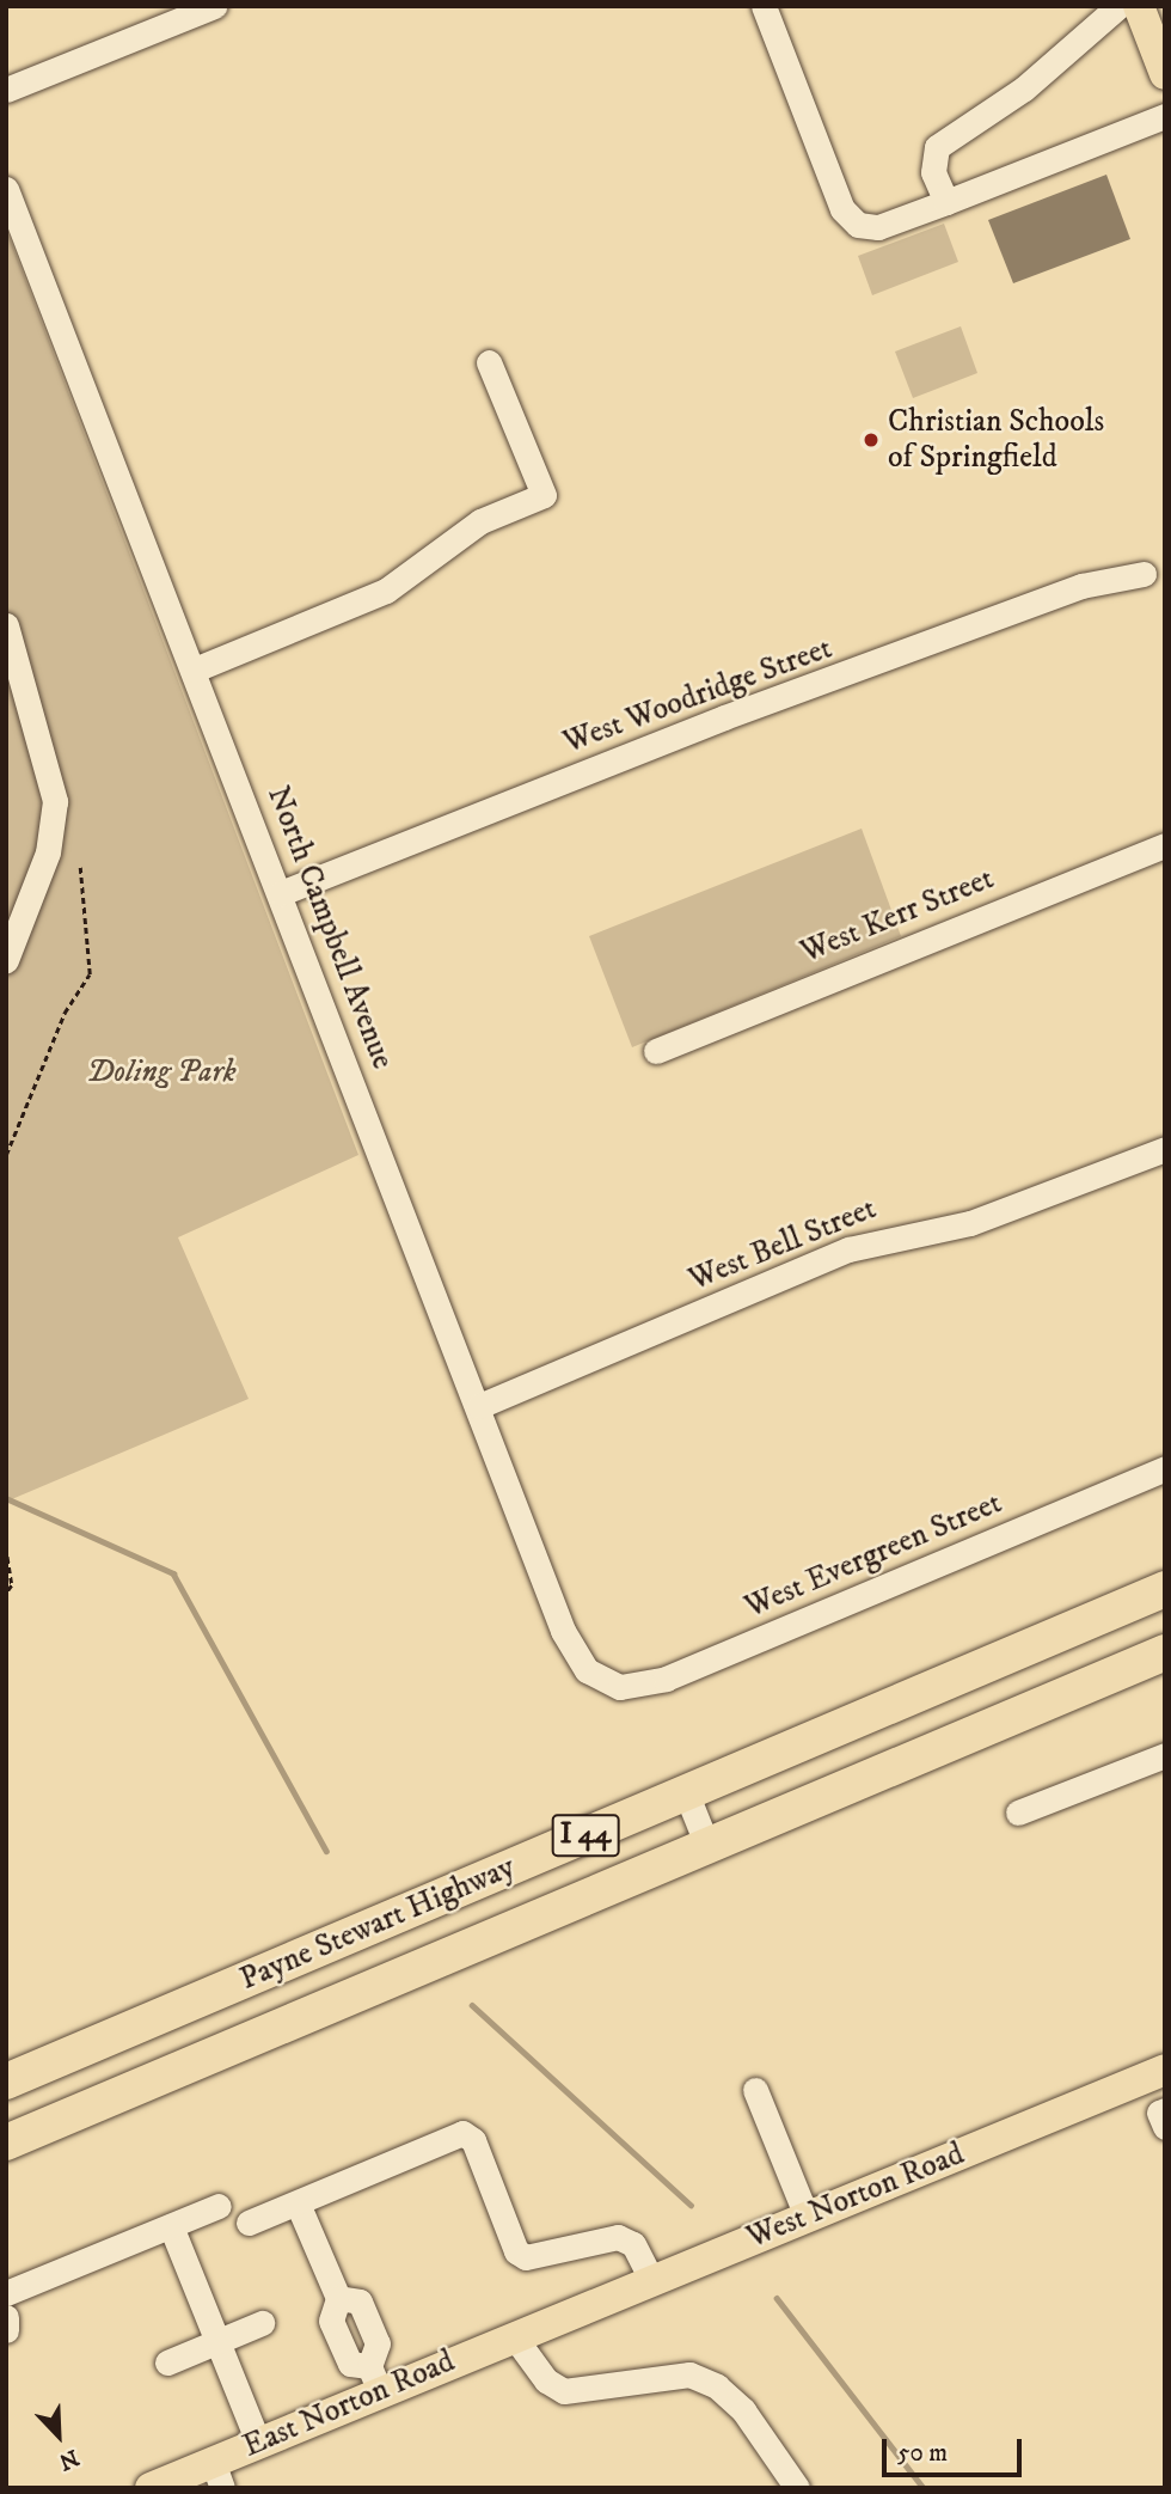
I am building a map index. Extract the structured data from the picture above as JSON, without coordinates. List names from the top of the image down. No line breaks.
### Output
{"streets":{"highway":["I 44","Payne Stewart Highway"],"main road":["West Norton Road","East Norton Road"],"street":["West Woodridge Street","West Kerr Street","North Campbell Avenue","West Bell Street","West Evergreen Street"]},"crossings":[["West Woodridge Street","North Campbell Avenue"],["North Campbell Avenue","West Bell Street"],["North Campbell Avenue","West Evergreen Street"],["West Norton Road","East Norton Road"]],"parks":["Doling Park"],"places":["Christian Schools of Springfield"],"scale_bar":"50 m","north":"bottom right"}
